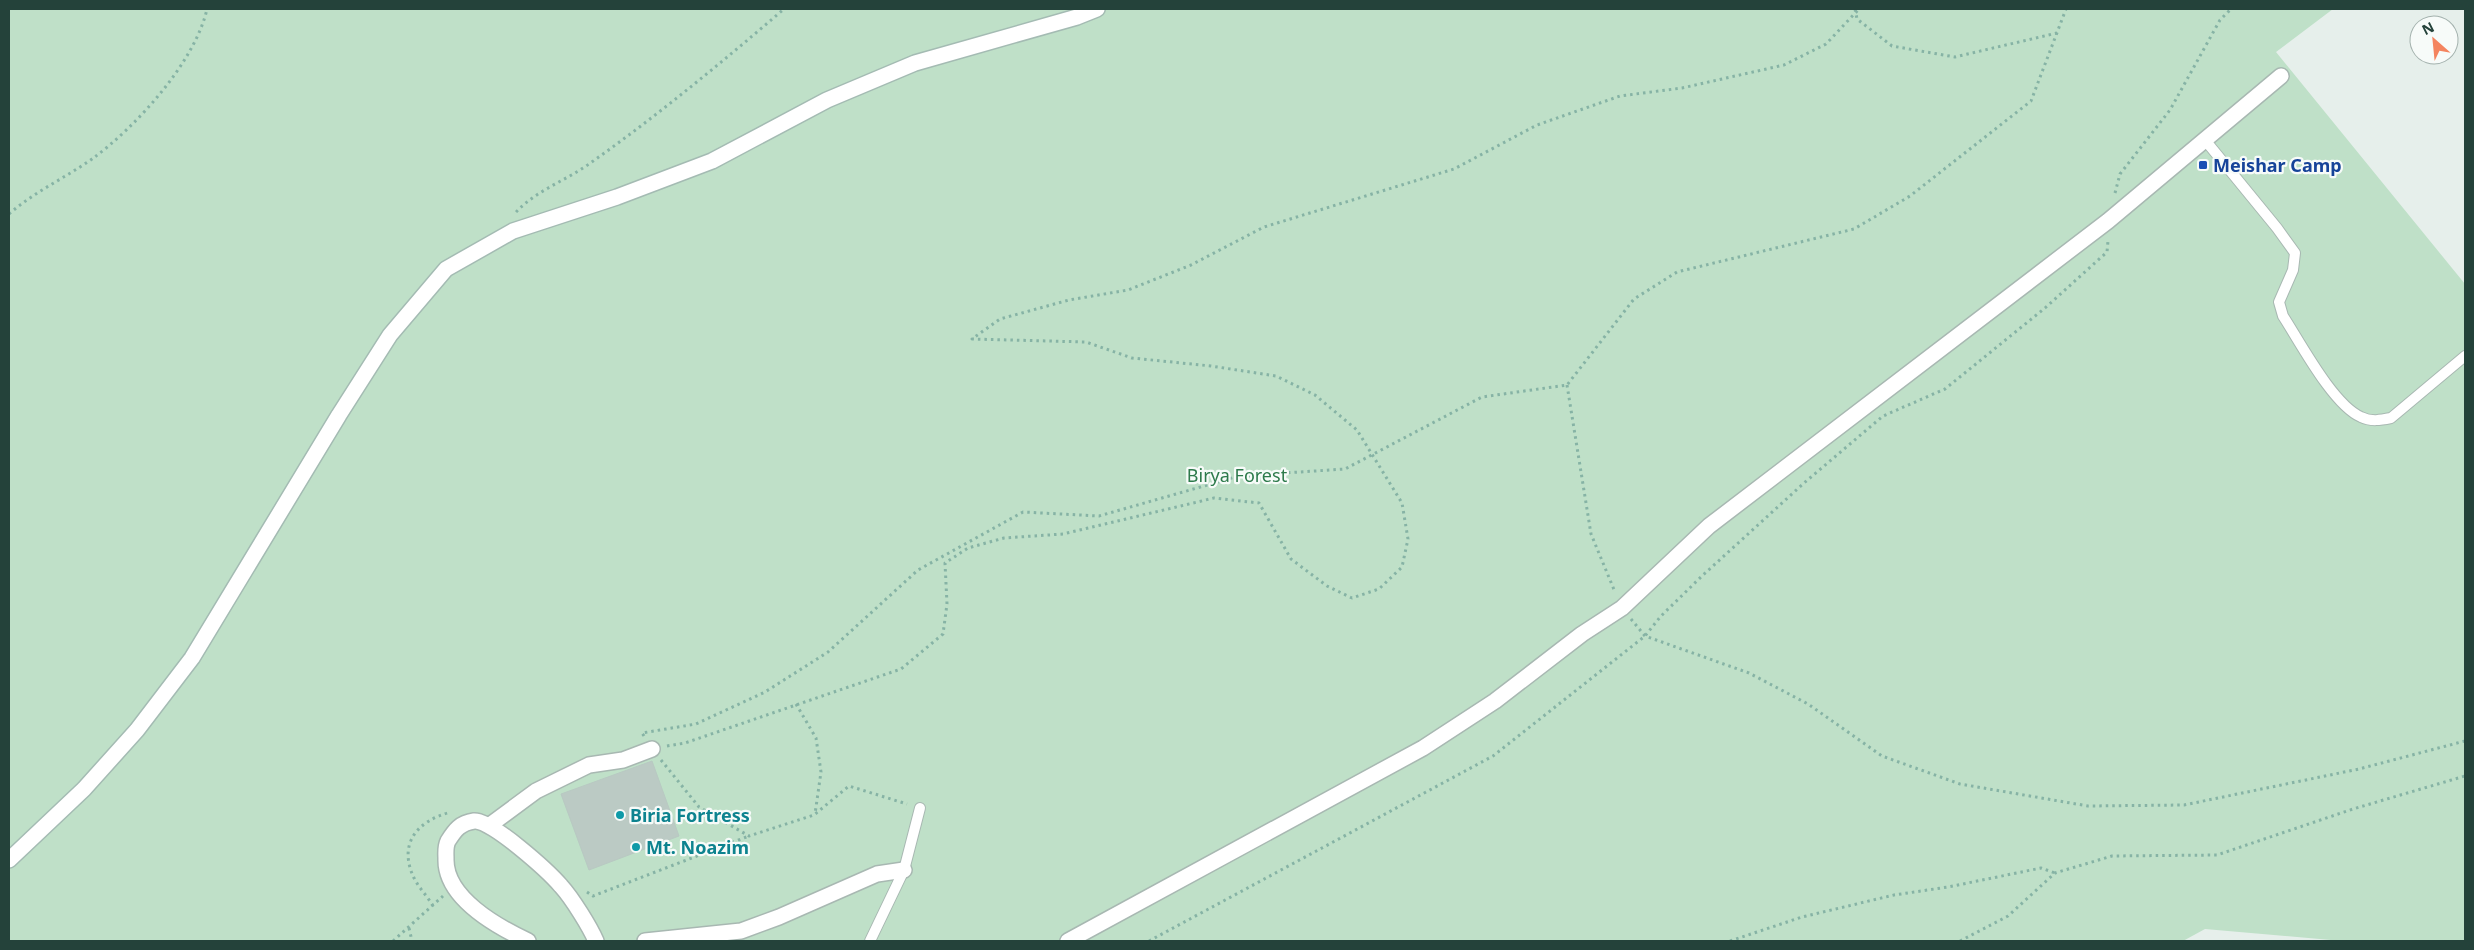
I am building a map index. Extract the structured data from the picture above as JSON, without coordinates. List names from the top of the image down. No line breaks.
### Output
{"parks":["Birya Forest"],"places":{"transit":["Meishar Camp"],"other":["Biria Fortress","Mt. Noazim"]},"north":"top left"}
